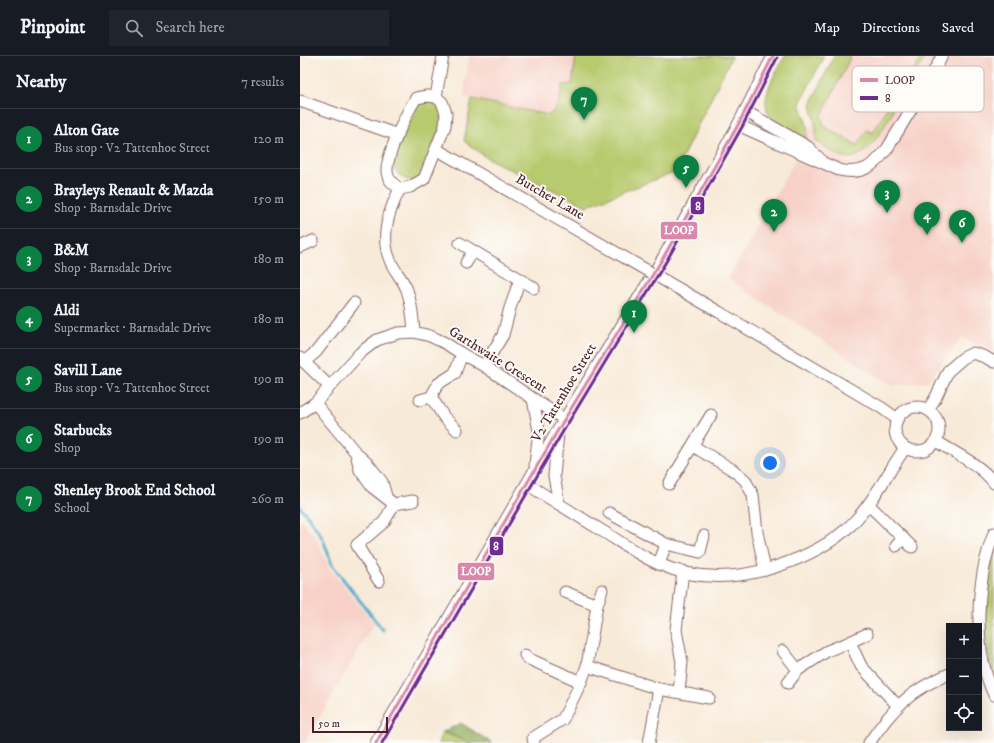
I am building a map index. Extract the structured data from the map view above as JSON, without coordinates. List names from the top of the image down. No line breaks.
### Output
{"streets":{"street":["Butcher Lane","Garthwaite Crescent","V2 Tattenhoe Street"]},"crossings":[["Garthwaite Crescent","V2 Tattenhoe Street"]],"lines":["transit line LOOP","transit line 8"],"legend":["LOOP","8"],"scale_bar":"50 m","page":{"header":"Pinpoint","search":"Search here","nav":["Map","Directions","Saved"],"heading":["Nearby","7 results"],"pins":["7","5","3","2","4","6","1"],"list":[{"mark":"1","name":"Alton Gate","note":"Bus stop · V2 Tattenhoe Street","value":"120 m"},{"mark":"2","name":"Brayleys Renault & Mazda","note":"Shop · Barnsdale Drive","value":"150 m"},{"mark":"3","name":"B&M","note":"Shop · Barnsdale Drive","value":"180 m"},{"mark":"4","name":"Aldi","note":"Supermarket · Barnsdale Drive","value":"180 m"},{"mark":"5","name":"Savill Lane","note":"Bus stop · V2 Tattenhoe Street","value":"190 m"},{"mark":"6","name":"Starbucks","note":"Shop","value":"190 m"},{"mark":"7","name":"Shenley Brook End School","note":"School","value":"260 m"}],"map_buttons":["+","−"],"scale":"50 m"}}
